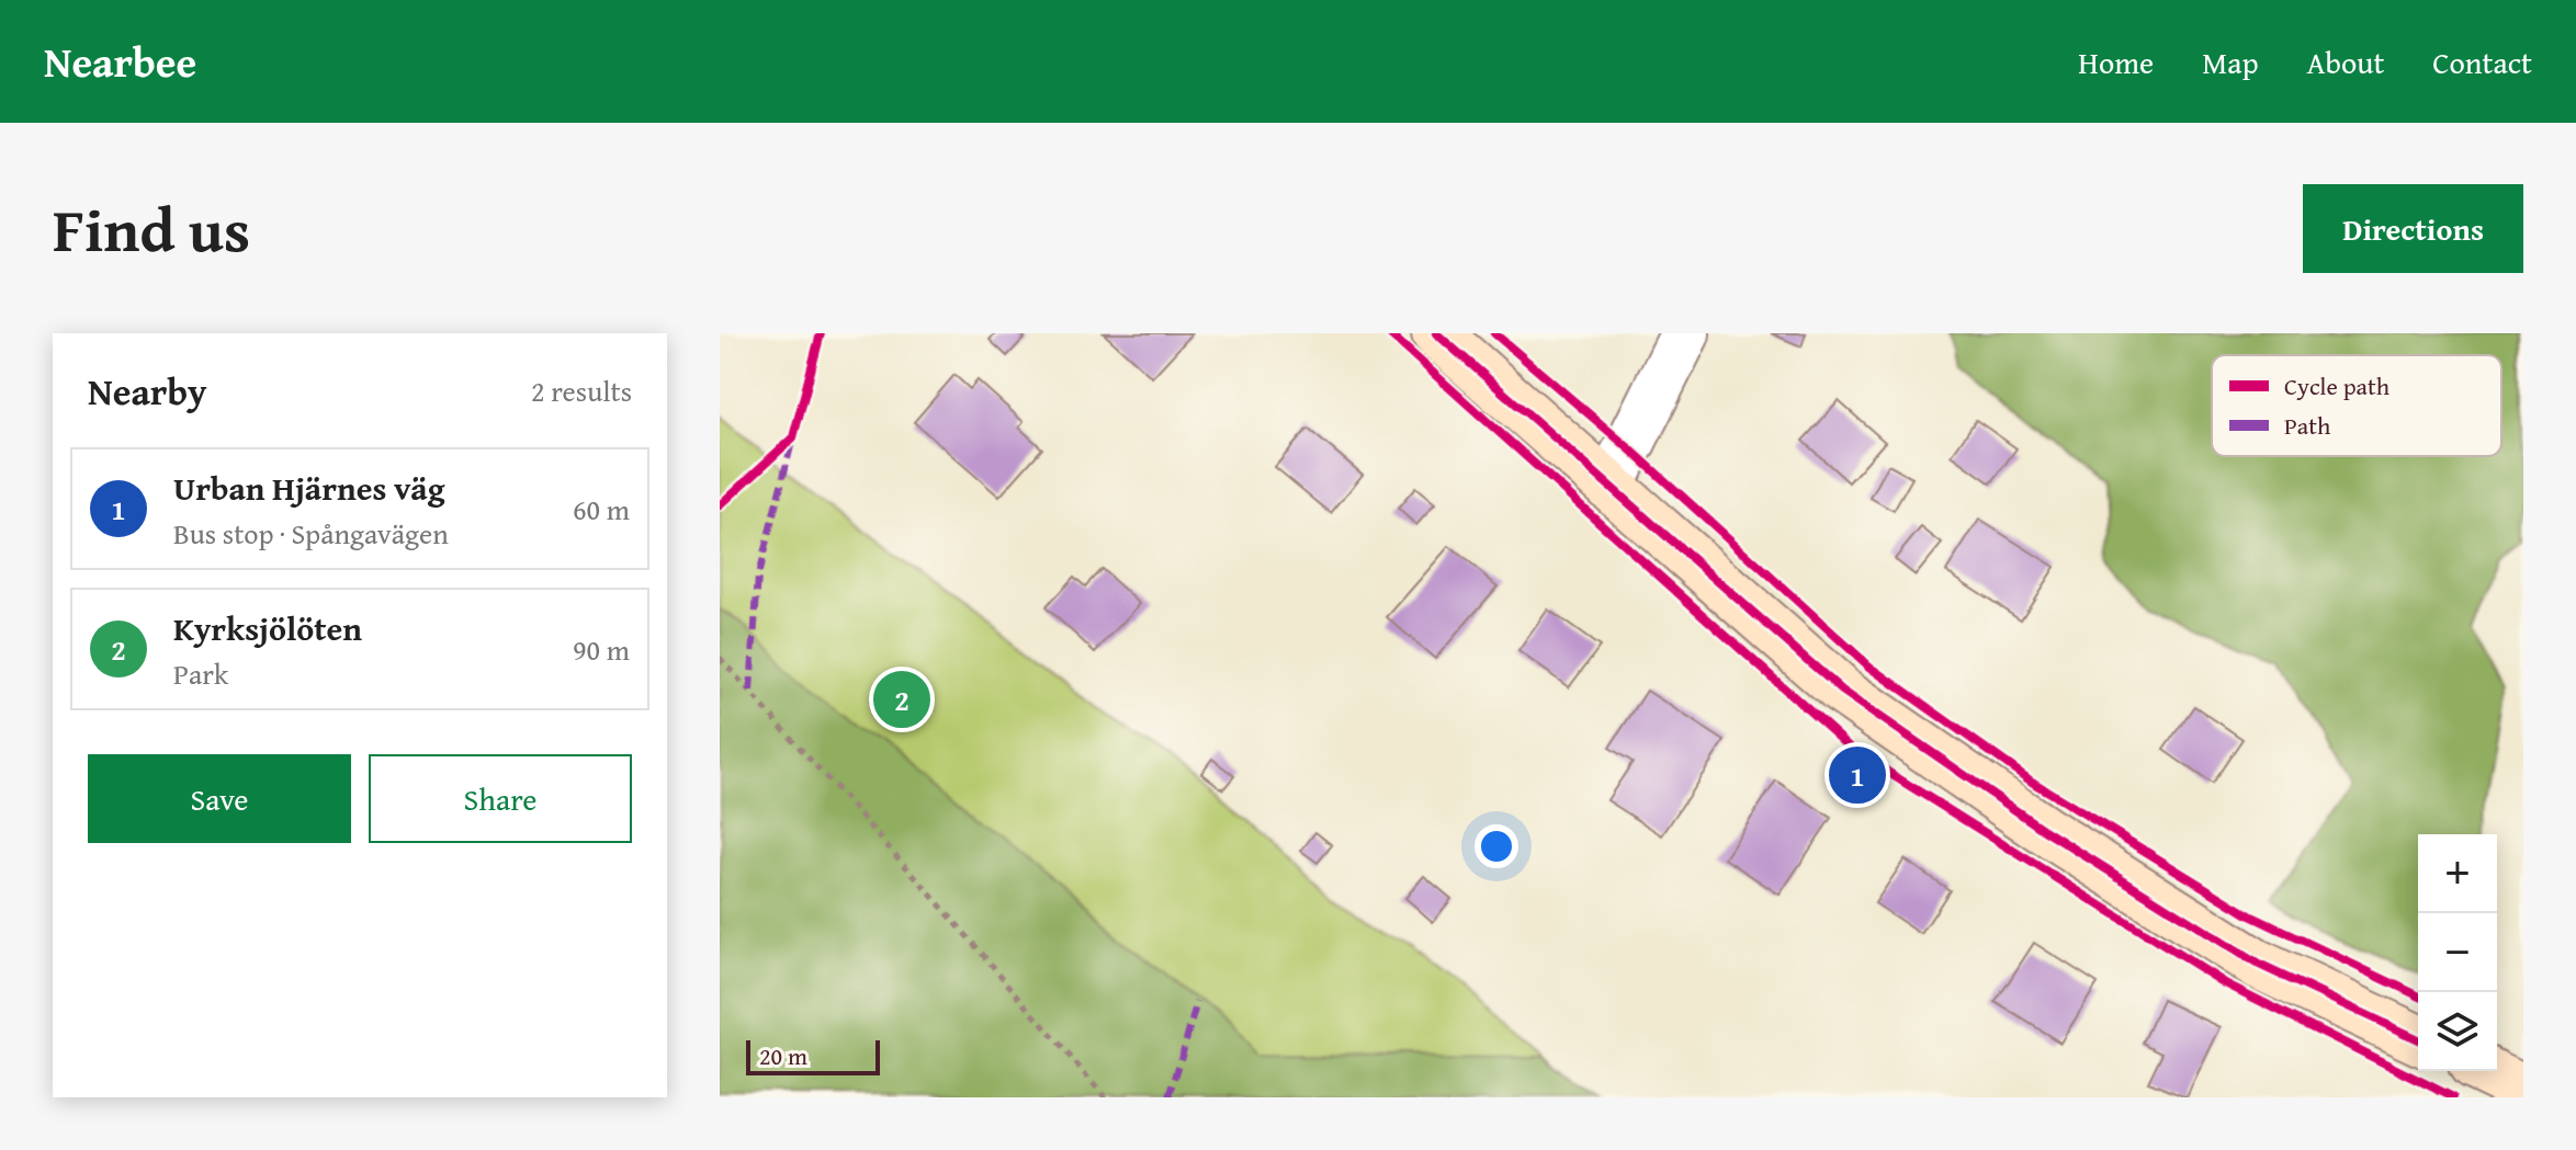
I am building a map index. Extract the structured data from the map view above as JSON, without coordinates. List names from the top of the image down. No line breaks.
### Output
{"legend":["Cycle path","Path"],"scale_bar":"20 m","page":{"header":"Nearbee","nav":["Home","Map","About","Contact"],"title":"Find us","buttons":["Directions",["Save","Share"]],"heading":["Nearby","2 results"],"list":[{"mark":"1","name":"Urban Hjärnes väg","note":"Bus stop · Spångavägen","value":"60 m"},{"mark":"2","name":"Kyrksjölöten","note":"Park","value":"90 m"}],"pins":["2","1"],"map_buttons":["+","−"],"scale":"20 m"}}
